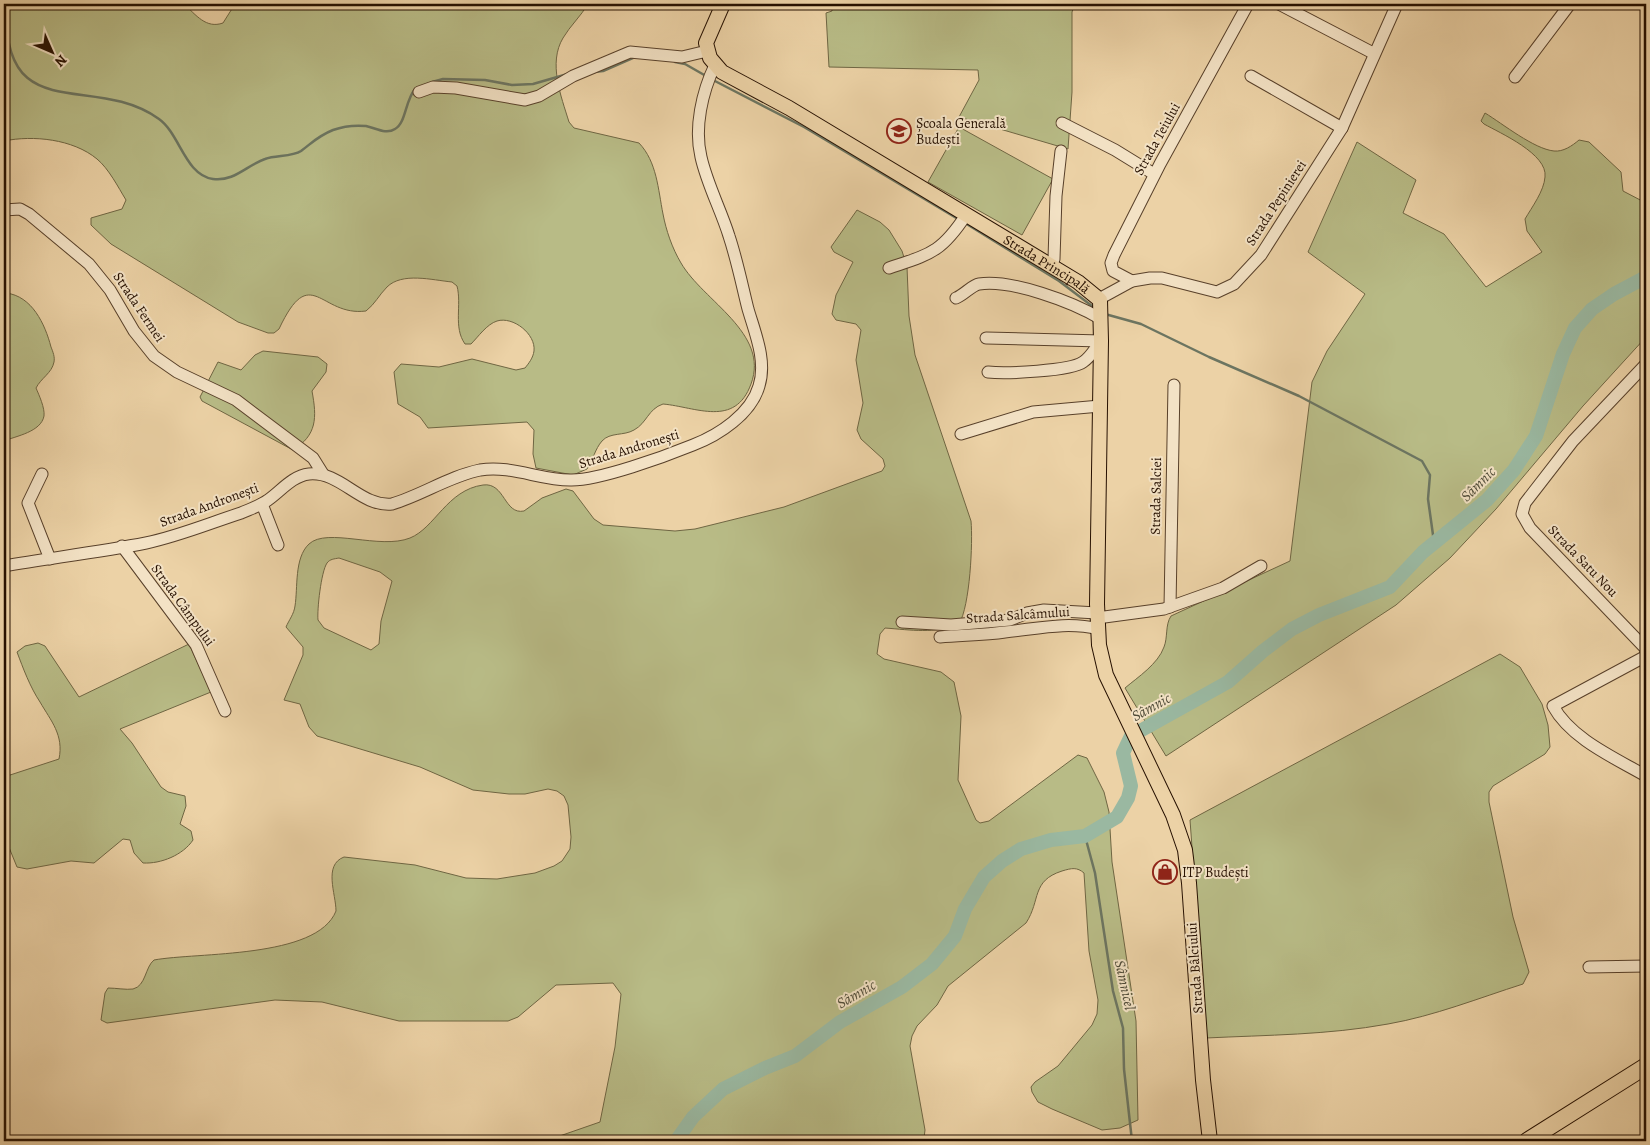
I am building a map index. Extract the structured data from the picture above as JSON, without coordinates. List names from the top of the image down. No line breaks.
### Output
{"streets":{"main road":["Strada Principală","Strada Bâlciului"],"street":["Strada Teiului","Strada Pepinierei","Strada Fermei","Strada Andronești","Strada Salciei","Strada Satu Nou","Strada Câmpului","Strada Salcâmului"]},"crossings":[["Strada Teiului","Strada Pepinierei"],["Strada Pepinierei","Strada Principală"],["Strada Principală","Strada Andronești"],["Strada Fermei","Strada Andronești"],["Strada Andronești","Strada Câmpului"],["Strada Salcâmului","Strada Bâlciului"]],"water":["Sâmnic","Sâmnicel"],"places":{"school or university":["Școala Generală Budești"],"shop":["ITP Budești"]},"north":"bottom right"}
